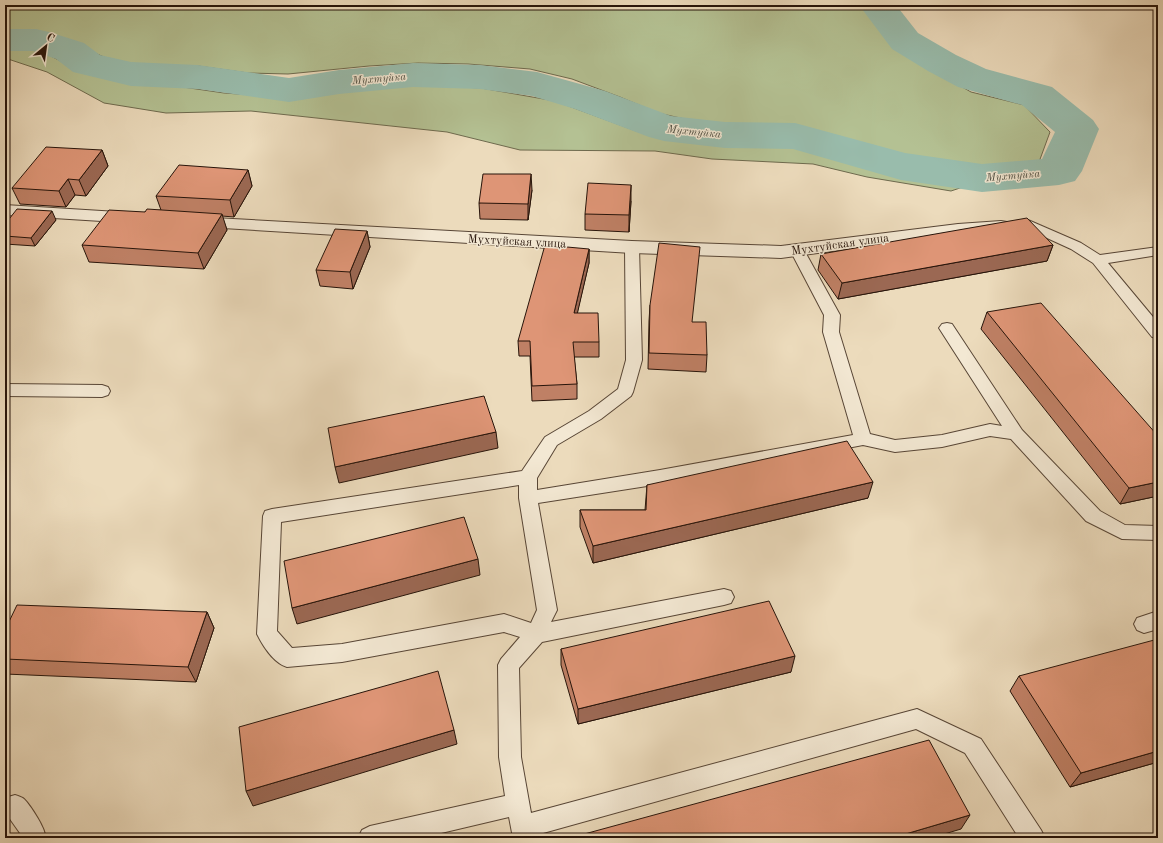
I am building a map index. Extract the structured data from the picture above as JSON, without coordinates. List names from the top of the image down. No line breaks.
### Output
{"streets":{"street":["Мухтуйская улица"]},"water":["Мухтуйка"],"north":"top right"}
